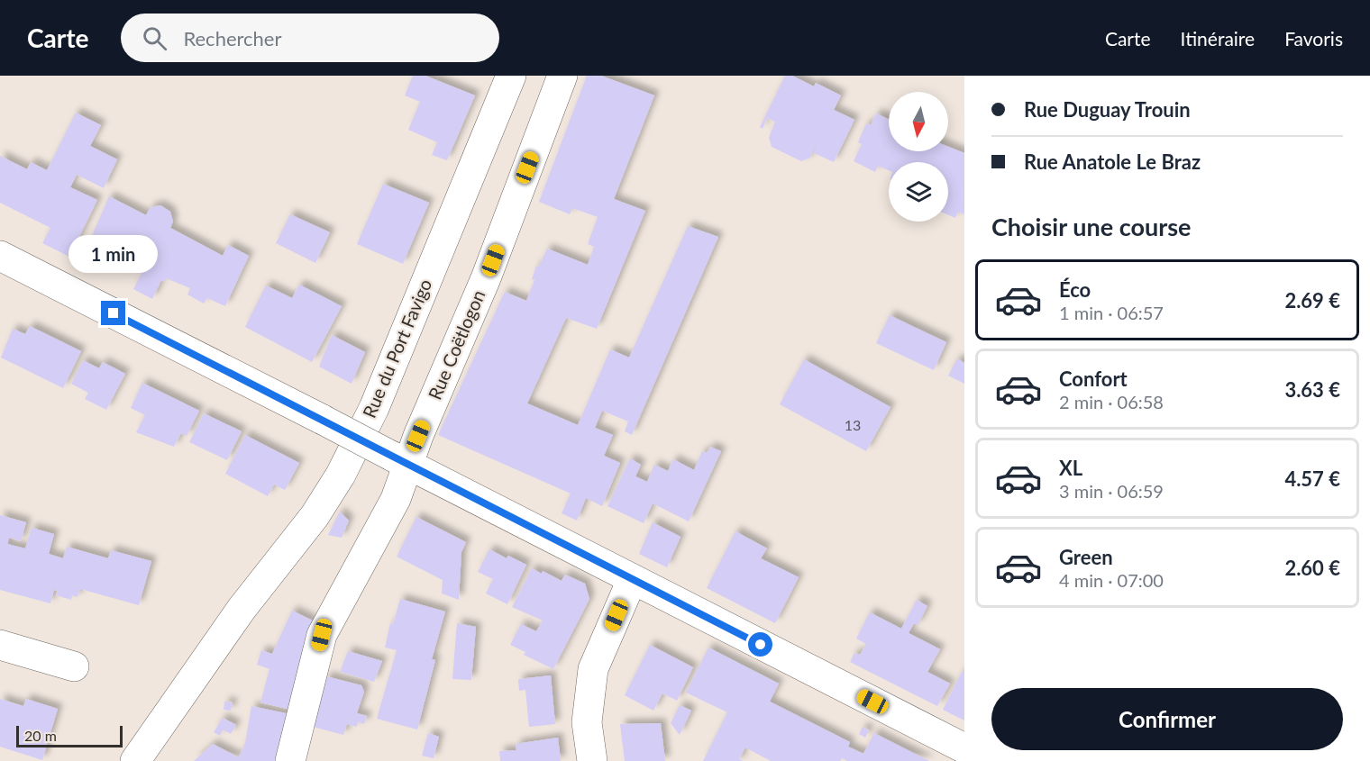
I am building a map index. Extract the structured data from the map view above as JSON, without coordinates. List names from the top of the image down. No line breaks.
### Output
{"streets":{"street":["Rue Coëtlogon","Rue du Port Favigo"]},"house_numbers":["13"],"scale_bar":"20 m","north":"bottom","page":{"header":"Carte","search":"Rechercher","nav":["Carte","Itinéraire","Favoris"],"banner":["Rue Duguay Trouin","Rue Anatole Le Braz"],"heading":"Choisir une course","bubble":"1 min","list":[{"name":"Éco","note":"1 min · 06:57","value":"2.69 €"},{"name":"Confort","note":"2 min · 06:58","value":"3.63 €"},{"name":"XL","note":"3 min · 06:59","value":"4.57 €"},{"name":"Green","note":"4 min · 07:00","value":"2.60 €"}],"buttons":"Confirmer","scale":"20 m"}}
